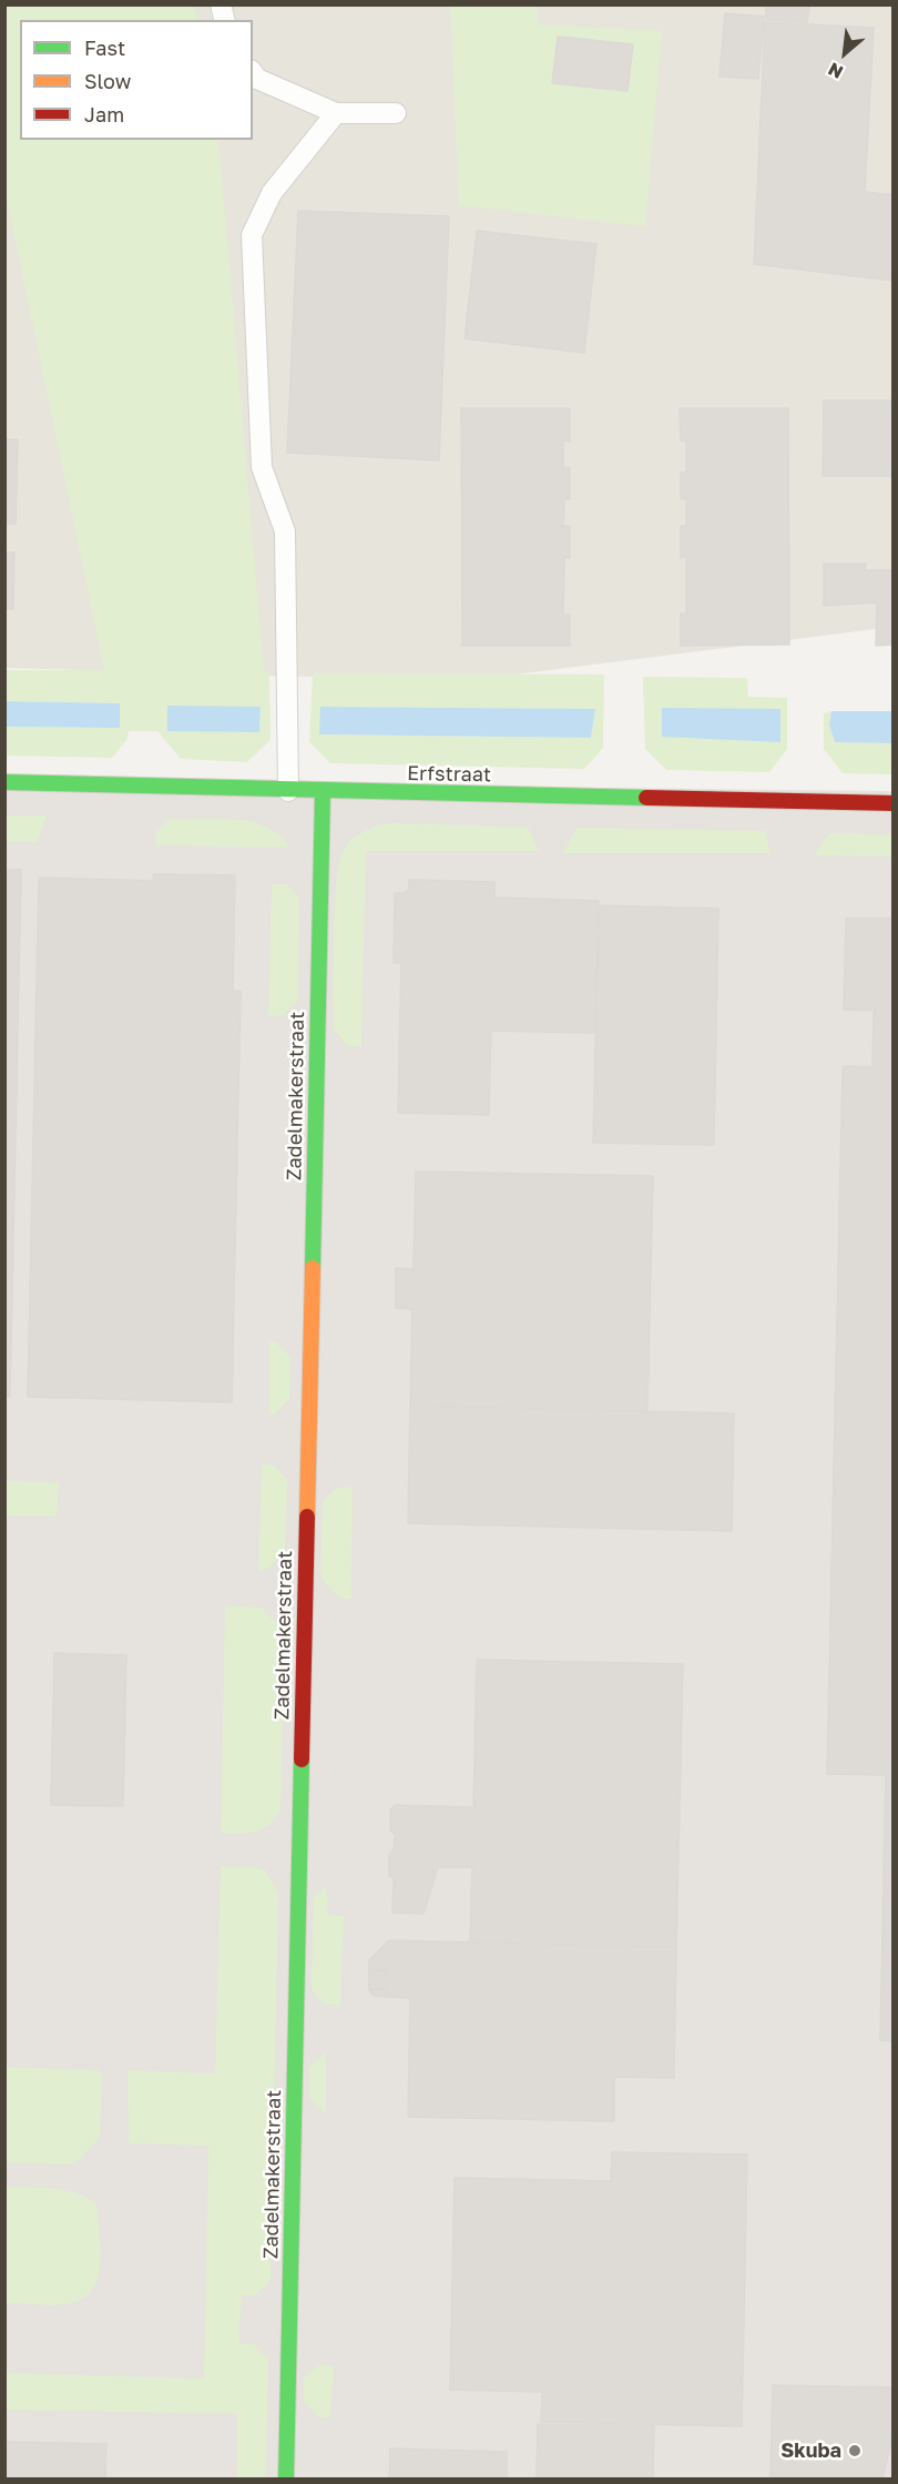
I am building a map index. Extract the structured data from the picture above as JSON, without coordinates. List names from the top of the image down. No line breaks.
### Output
{"streets":{"street":["Erfstraat","Zadelmakerstraat"]},"crossings":[["Erfstraat","Zadelmakerstraat"]],"places":["Skuba"],"legend":["Fast","Slow","Jam"],"north":"bottom left"}
